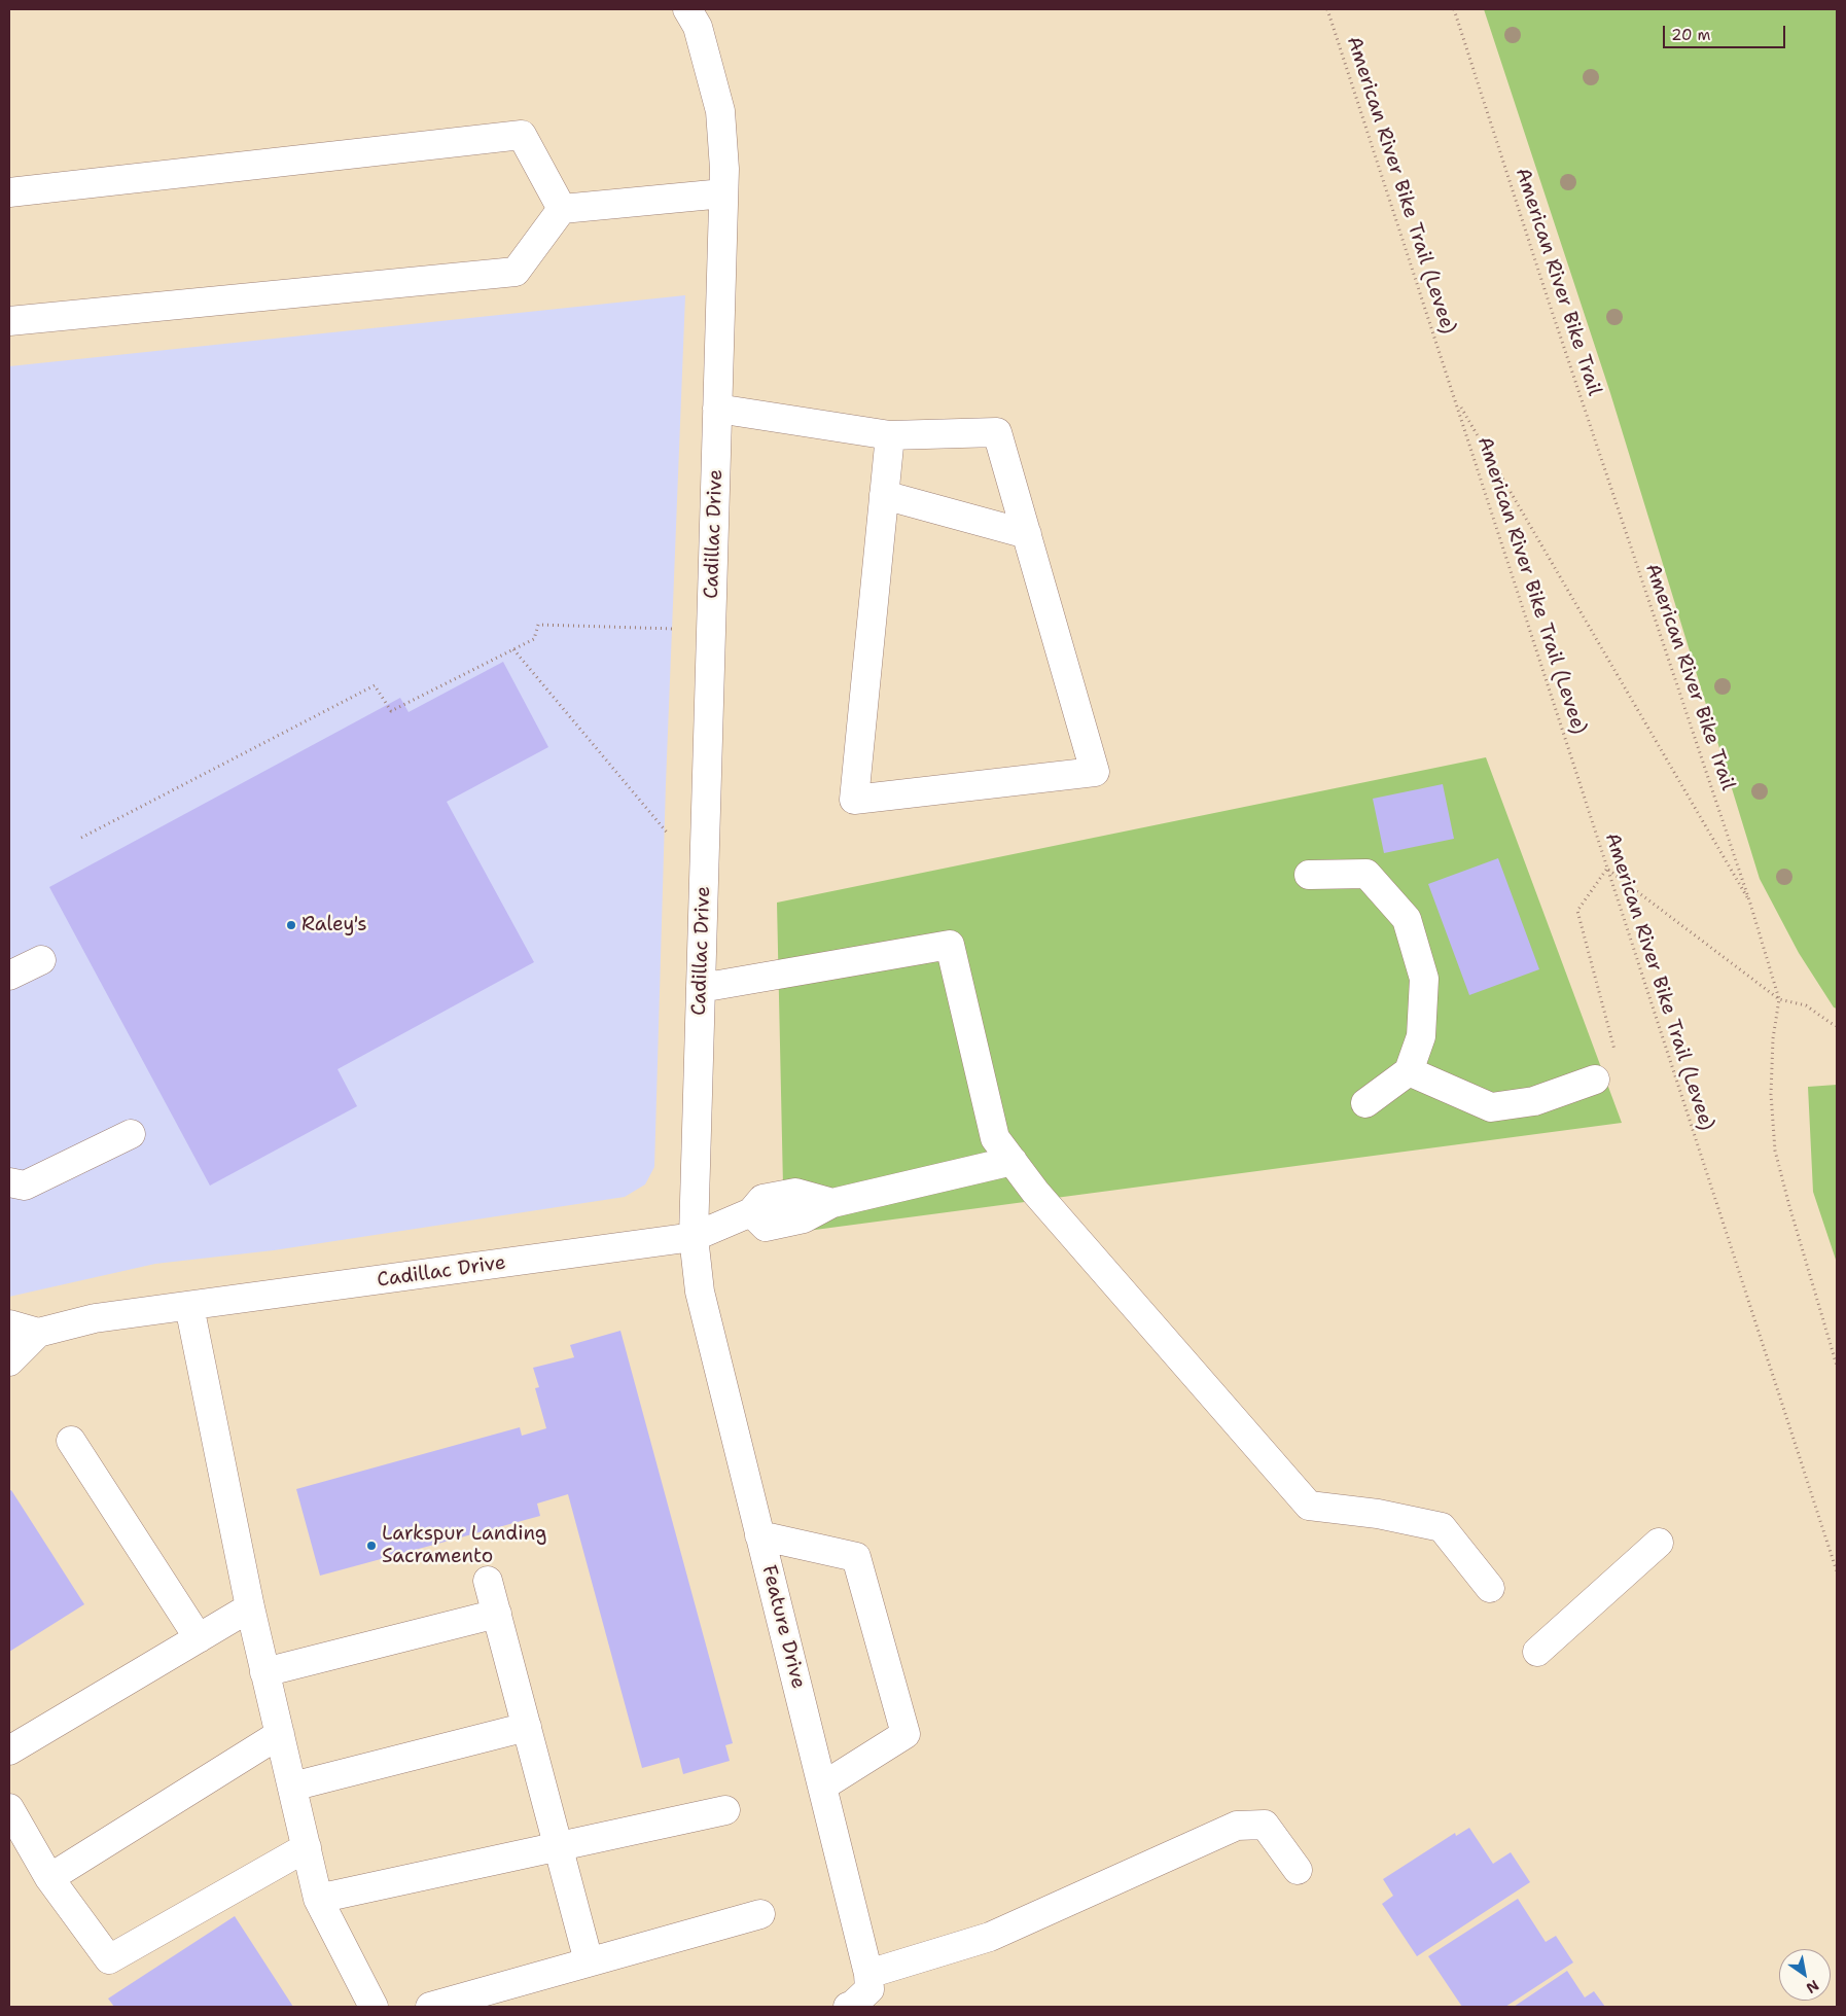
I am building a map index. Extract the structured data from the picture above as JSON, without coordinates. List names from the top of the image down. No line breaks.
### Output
{"streets":{"street":["Cadillac Drive","Feature Drive"],"path":["American River Bike Trail (Levee)","American River Bike Trail"]},"crossings":[["American River Bike Trail (Levee)","American River Bike Trail"],["Cadillac Drive","Feature Drive"]],"places":["Raley's","Larkspur Landing Sacramento"],"scale_bar":"20 m","north":"bottom right"}
